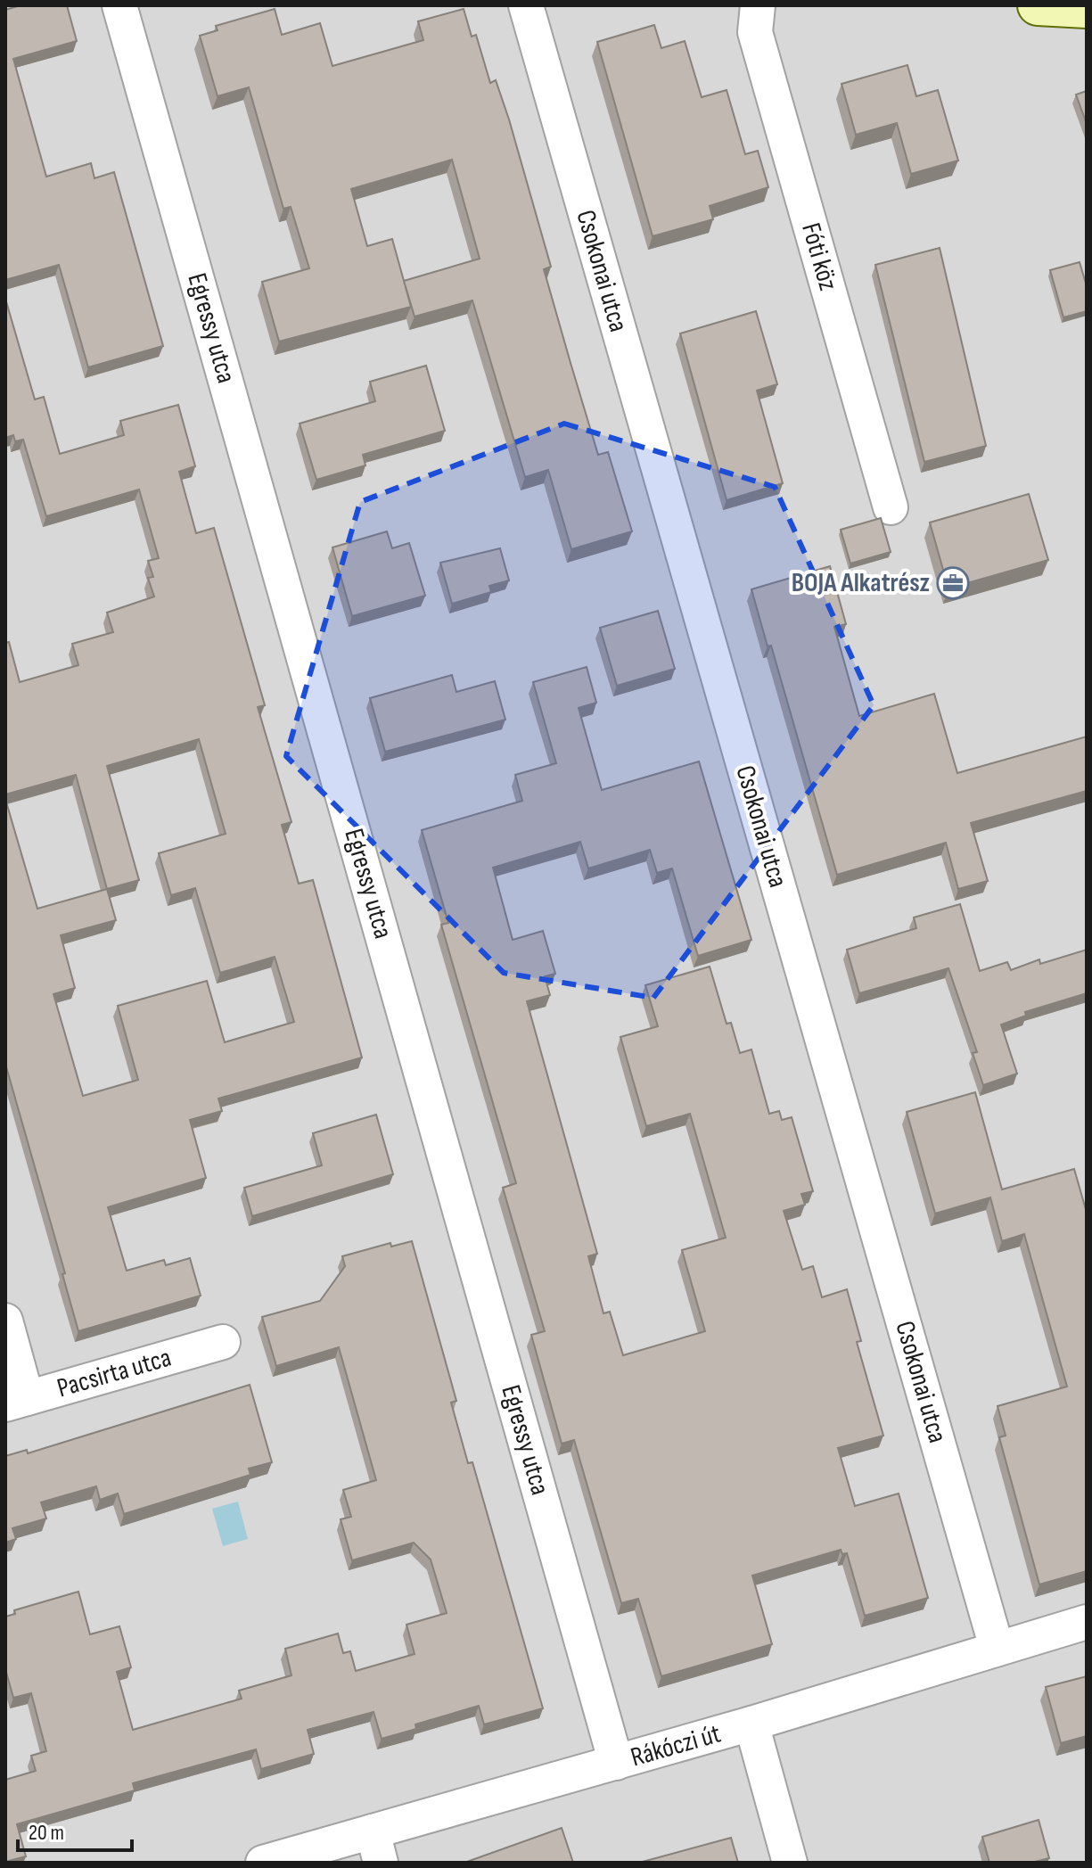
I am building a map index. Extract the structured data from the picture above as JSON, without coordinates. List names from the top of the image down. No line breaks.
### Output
{"streets":{"street":["Fóti köz","Csokonai utca","Egressy utca","Pacsirta utca","Rákóczi út"]},"crossings":[["Csokonai utca","Rákóczi út"],["Egressy utca","Rákóczi út"]],"places":{"office":["BOJA Alkatrész"]},"scale_bar":"20 m"}
